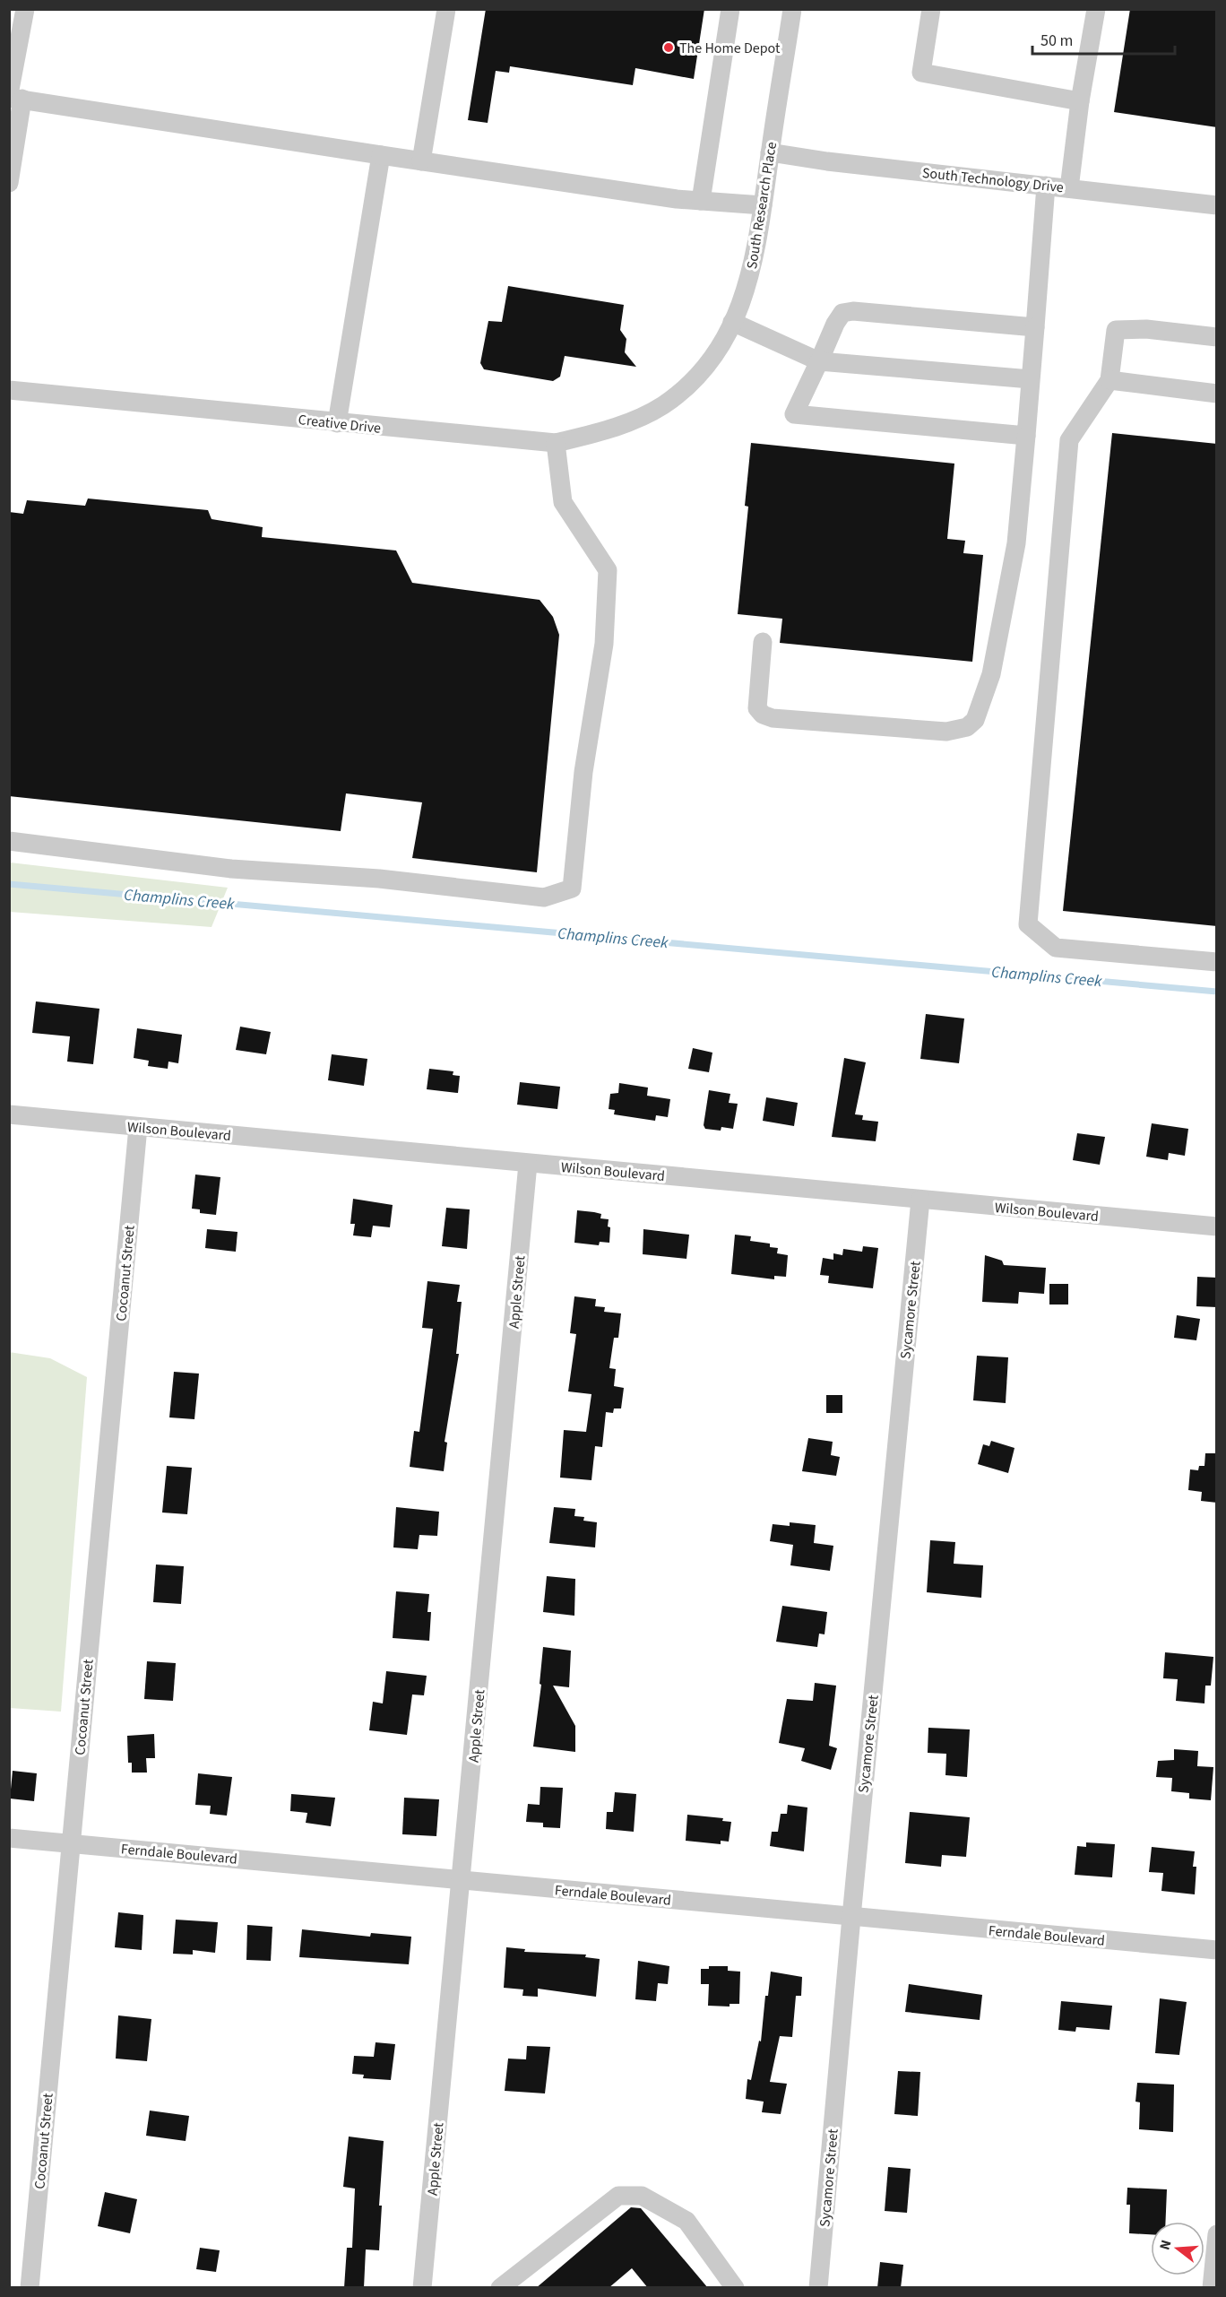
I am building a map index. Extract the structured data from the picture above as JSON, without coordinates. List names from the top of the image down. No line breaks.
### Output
{"streets":{"street":["South Technology Drive","South Research Place","Creative Drive","Wilson Boulevard","Cocoanut Street","Apple Street","Sycamore Street","Ferndale Boulevard"]},"crossings":[["South Technology Drive","South Research Place"],["South Research Place","Creative Drive"],["Wilson Boulevard","Cocoanut Street"],["Wilson Boulevard","Apple Street"],["Wilson Boulevard","Sycamore Street"],["Cocoanut Street","Ferndale Boulevard"],["Apple Street","Ferndale Boulevard"],["Sycamore Street","Ferndale Boulevard"]],"water":["Champlins Creek"],"places":["The Home Depot"],"scale_bar":"50 m","north":"left"}
